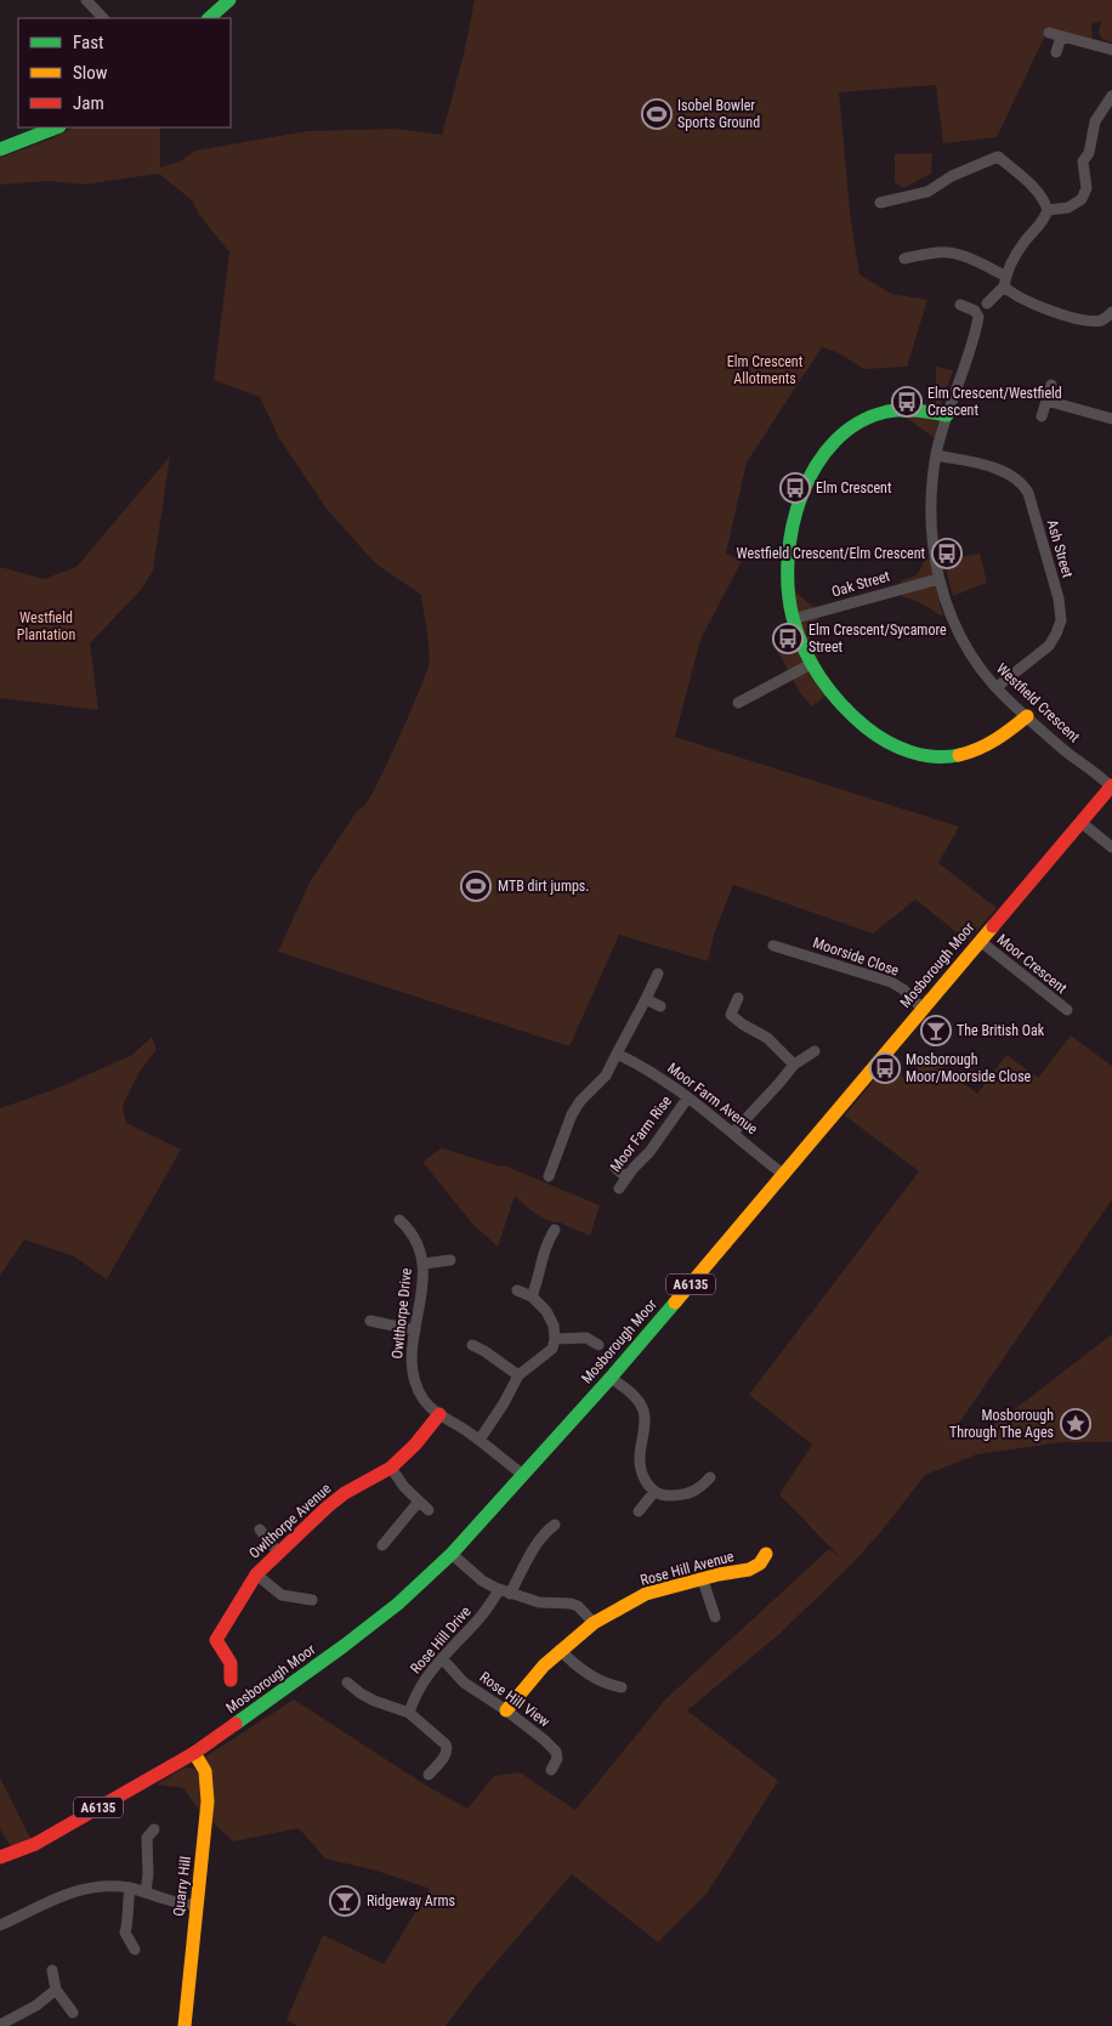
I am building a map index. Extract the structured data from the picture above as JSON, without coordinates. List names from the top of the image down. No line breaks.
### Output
{"streets":{"main road":["Mosborough Moor","A6135","Owlthorpe Avenue","Rose Hill Avenue","Quarry Hill"],"street":["Ash Street","Oak Street","Westfield Crescent","Moorside Close","Moor Crescent","Moor Farm Avenue","Moor Farm Rise","Owlthorpe Drive","Rose Hill Drive","Rose Hill View"]},"crossings":[["Ash Street","Westfield Crescent"],["Oak Street","Westfield Crescent"],["Westfield Crescent","Mosborough Moor"],["Moorside Close","Mosborough Moor"],["Moor Crescent","Mosborough Moor"],["Mosborough Moor","Moor Farm Avenue"],["Mosborough Moor","A6135"],["Mosborough Moor","Owlthorpe Drive"],["Mosborough Moor","Quarry Hill"],["Moor Farm Avenue","Moor Farm Rise"],["A6135","Quarry Hill"],["Owlthorpe Drive","Owlthorpe Avenue"],["Rose Hill Avenue","Rose Hill View"],["Rose Hill Drive","Rose Hill View"]],"parks":["Elm Crescent Allotments","Westfield Plantation"],"places":{"sports":["Isobel Bowler Sports Ground","MTB dirt jumps."],"bus stop":["Elm Crescent/Westfield Crescent","Elm Crescent","Westfield Crescent/Elm Crescent","Elm Crescent/Sycamore Street","Mosborough Moor/Moorside Close"],"bar":["The British Oak","Ridgeway Arms"],"place":["Mosborough Through The Ages"]},"legend":["Fast","Slow","Jam"]}
